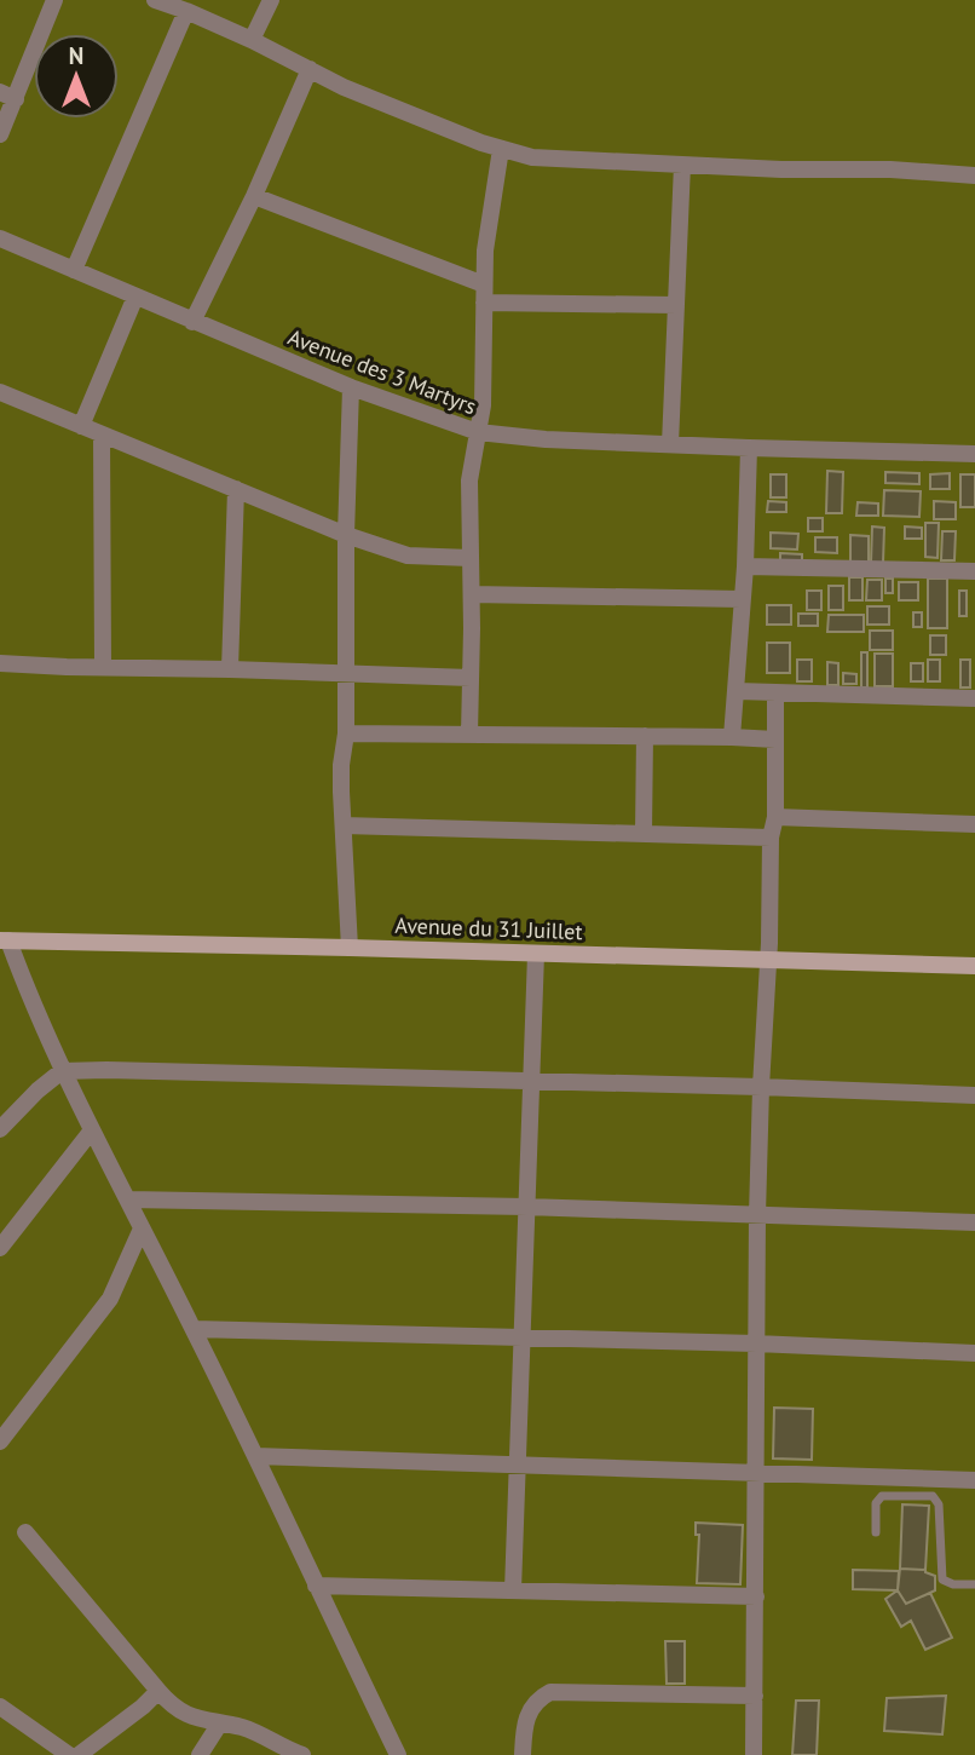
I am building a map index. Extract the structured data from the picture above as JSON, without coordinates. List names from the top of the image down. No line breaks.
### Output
{"streets":{"street":["Avenue des 3 Martyrs","Avenue du 31 Juillet"]},"north":"top"}
